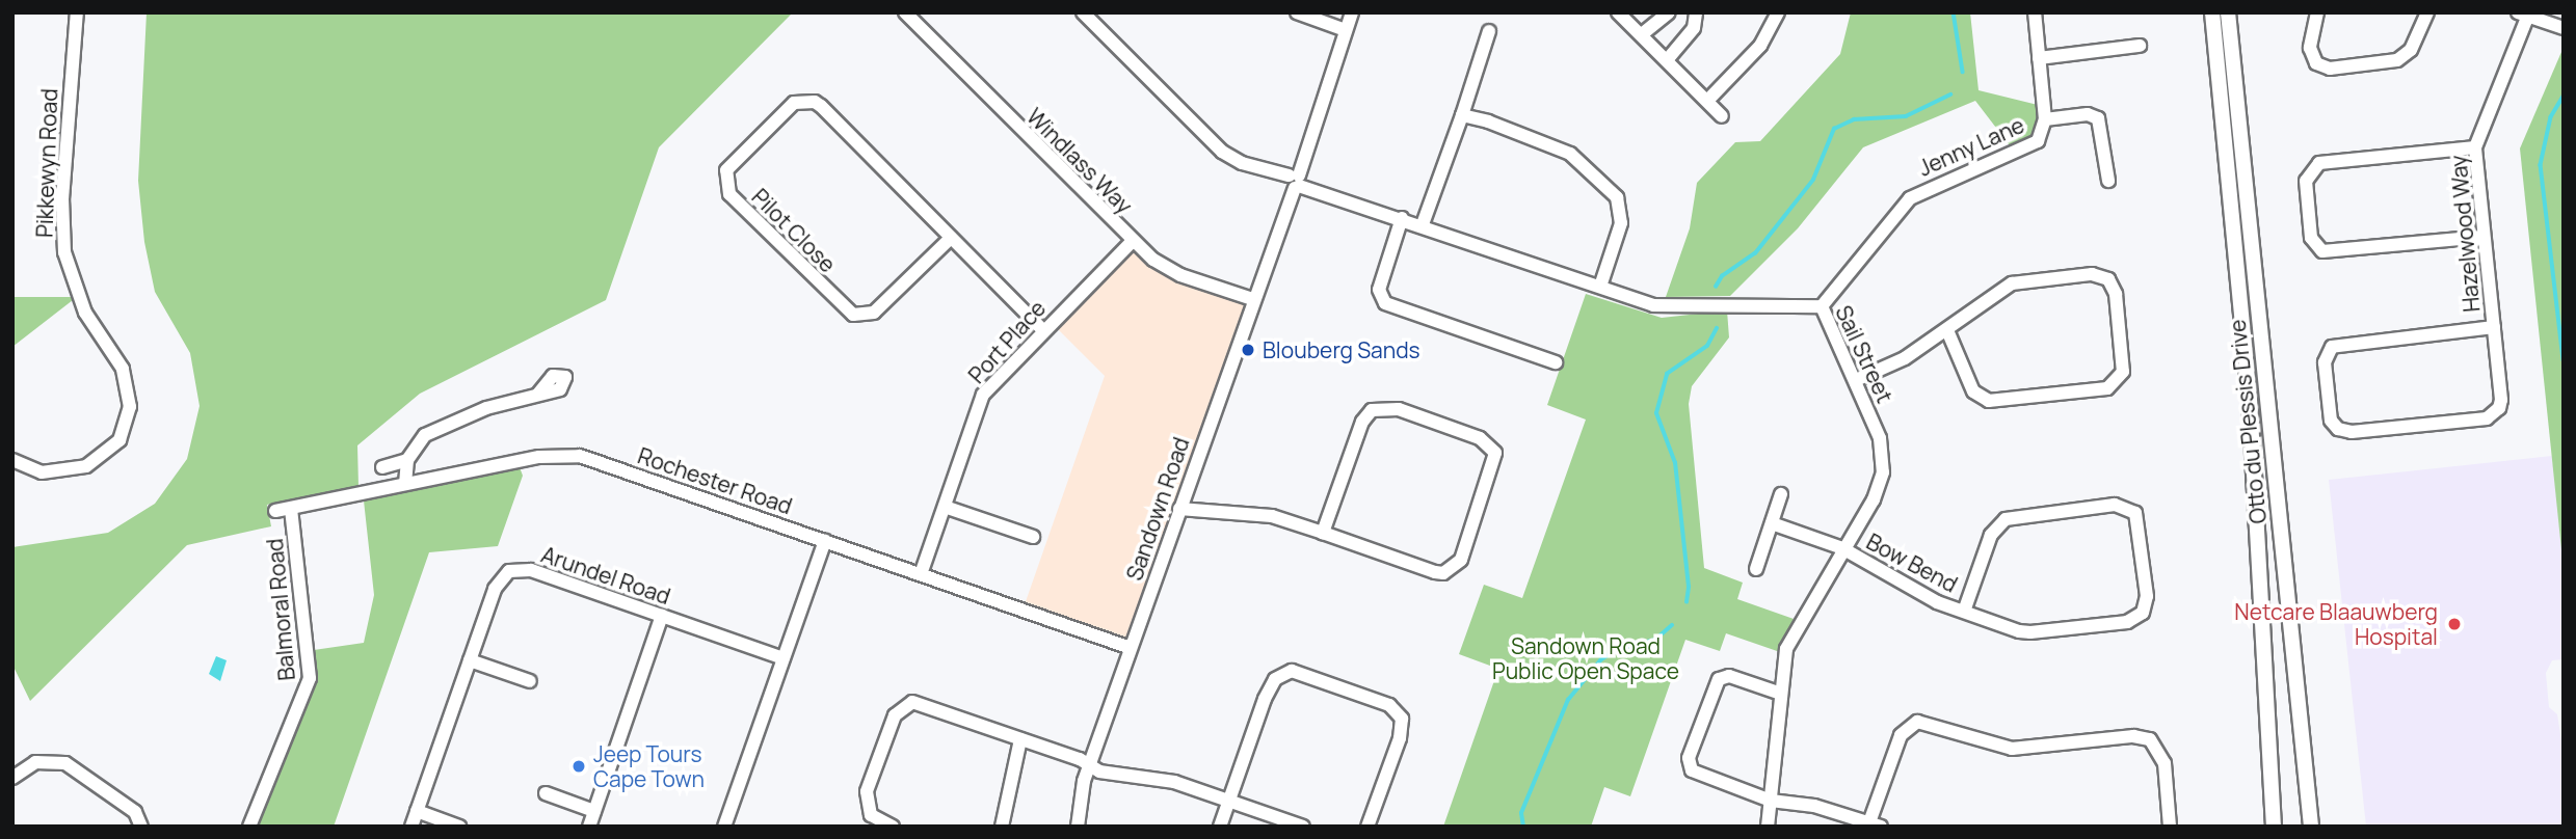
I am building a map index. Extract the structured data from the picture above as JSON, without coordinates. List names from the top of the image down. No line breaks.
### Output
{"streets":{"main road":["Otto du Plessis Drive"],"street":["Jenny Lane","Windlass Way","Pikkewyn Road","Pilot Close","Hazelwood Way","Port Place","Sail Street","Rochester Road","Sandown Road","Bow Bend","Arundel Road","Balmoral Road"]},"crossings":[["Jenny Lane","Sail Street"],["Windlass Way","Port Place"],["Windlass Way","Sandown Road"],["Pilot Close","Port Place"],["Port Place","Rochester Road"],["Sail Street","Sandown Road"],["Sail Street","Bow Bend"],["Rochester Road","Sandown Road"],["Rochester Road","Balmoral Road"]],"parks":["Sandown Road Public Open Space"],"places":["Blouberg Sands","Netcare Blaauwberg Hospital","Jeep Tours Cape Town"]}
